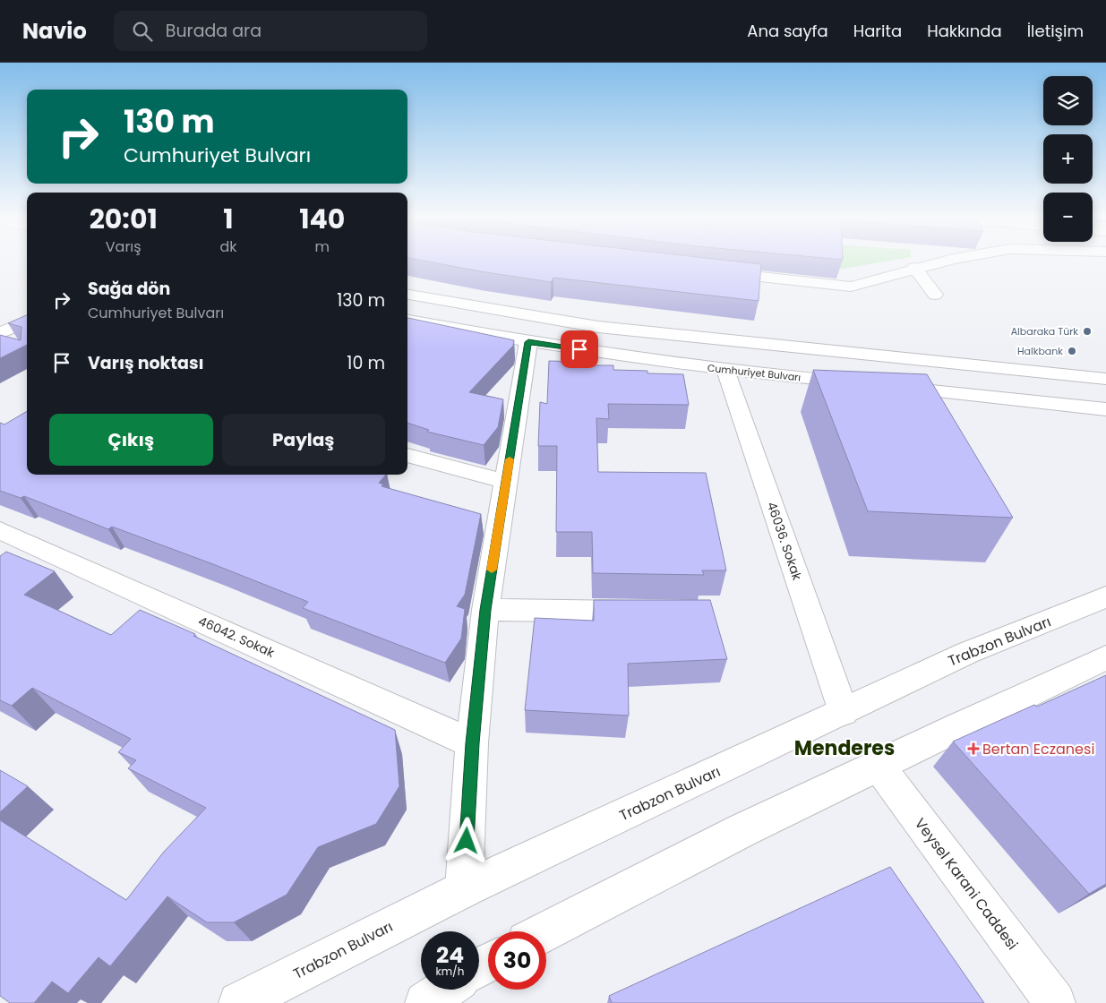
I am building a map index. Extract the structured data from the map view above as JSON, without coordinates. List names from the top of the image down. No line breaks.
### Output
{"streets":{"street":["Cumhuriyet Bulvarı","46036. Sokak","46042. Sokak","Trabzon Bulvarı","Veysel Karani Caddesi"]},"crossings":[["Cumhuriyet Bulvarı","46036. Sokak"],["46036. Sokak","Trabzon Bulvarı"]],"districts":["Menderes"],"places":{"other":["Albaraka Türk","Halkbank"],"health":["Bertan Eczanesi"]},"page":{"header":"Navio","search":"Burada ara","nav":["Ana sayfa","Harita","Hakkında","İletişim"],"map_buttons":["+","−"],"turn":["130 m","Cumhuriyet Bulvarı"],"eta":["20:01","Varış","1","dk","140","m"],"list":[{"name":"Sağa dön","note":"Cumhuriyet Bulvarı","value":"130 m"},{"name":"Varış noktası","value":"10 m"}],"buttons":["Çıkış","Paylaş"],"speed":"24 km/h","limit":"30"}}
